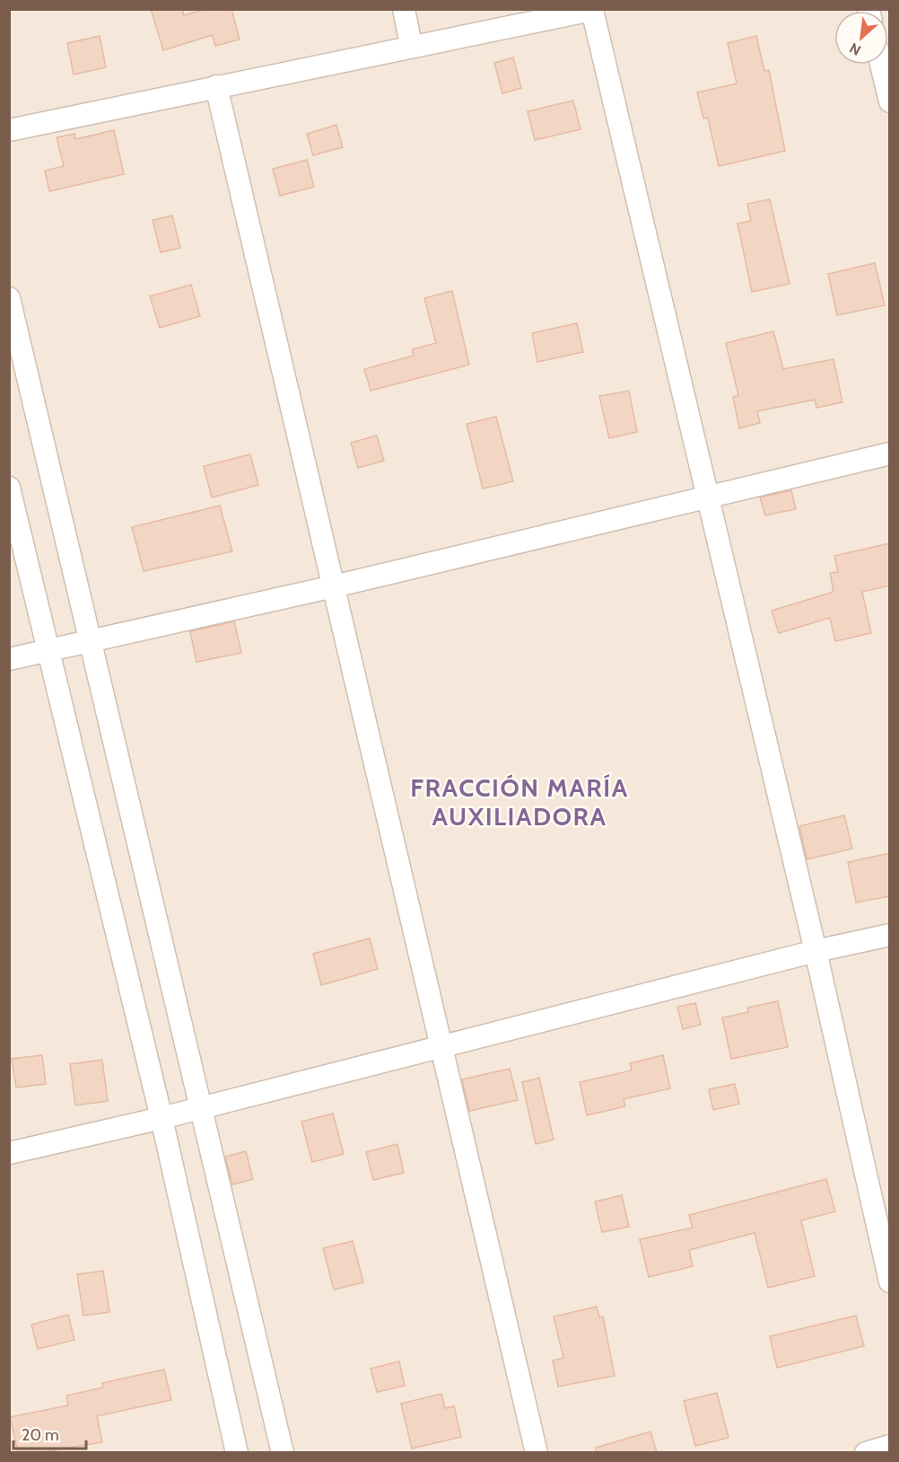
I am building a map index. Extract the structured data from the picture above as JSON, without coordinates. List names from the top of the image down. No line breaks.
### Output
{"districts":["FRACCIÓN MARÍA AUXILIADORA"],"scale_bar":"20 m","north":"bottom left"}
